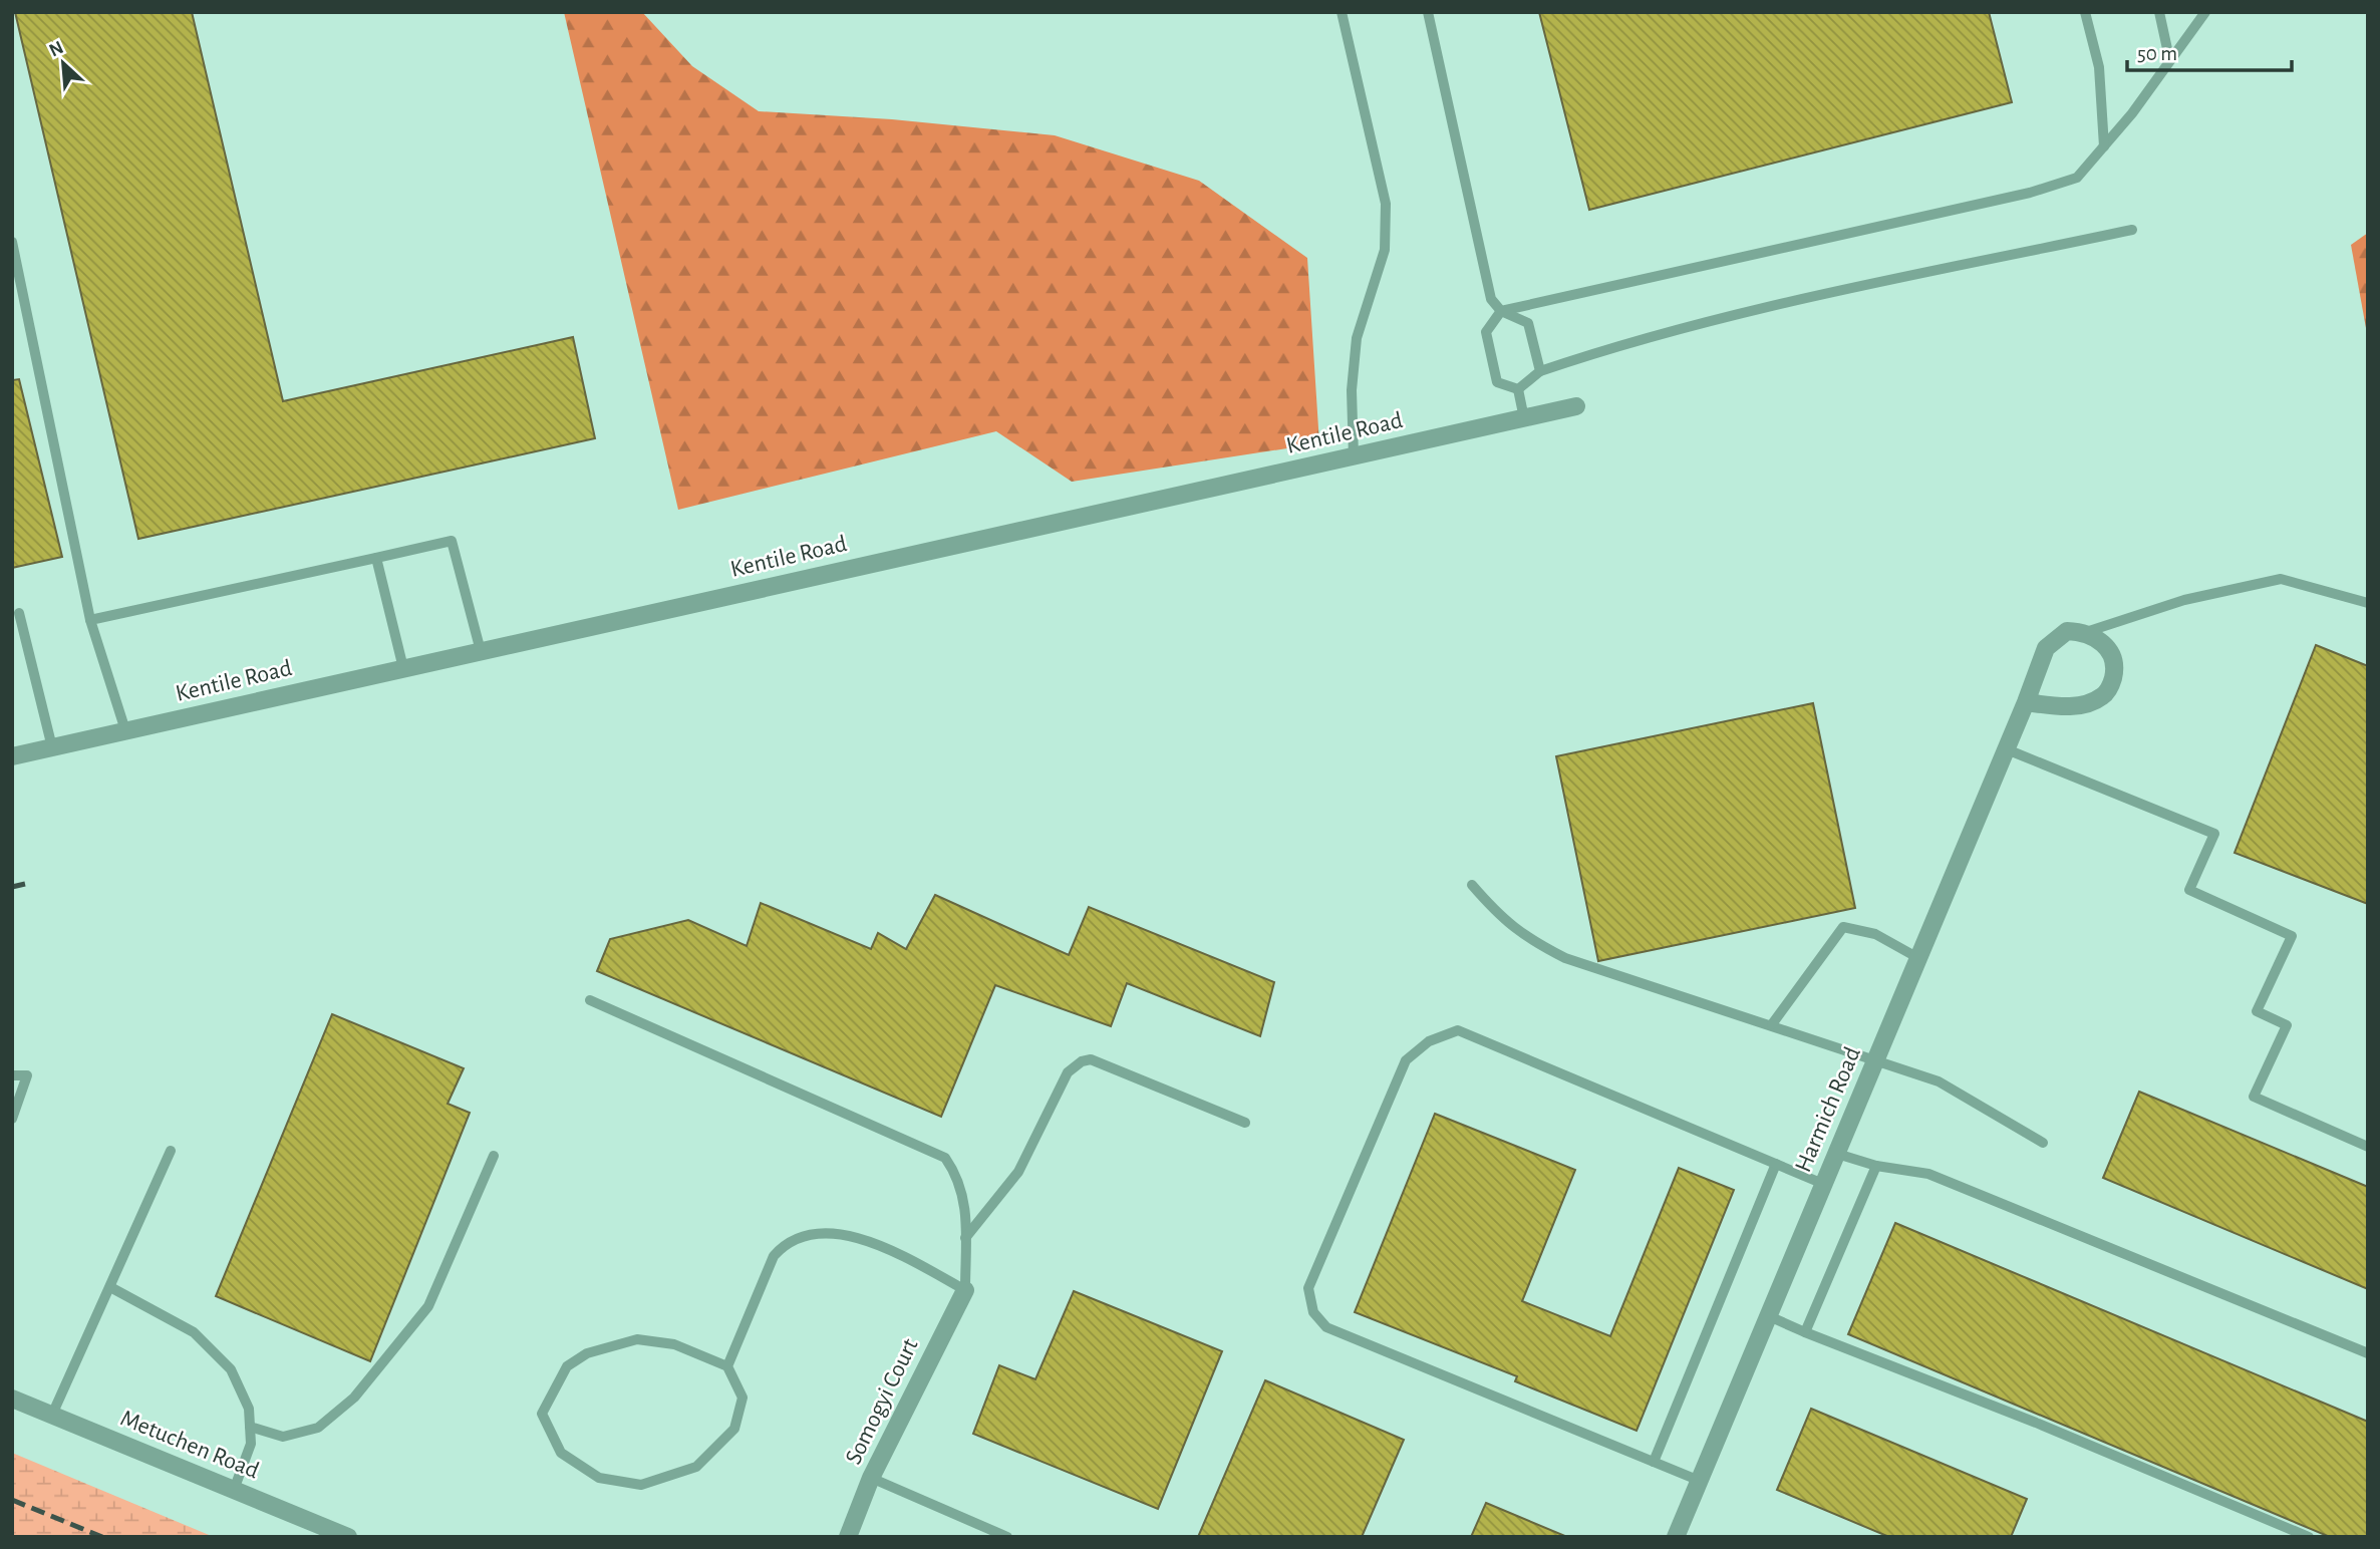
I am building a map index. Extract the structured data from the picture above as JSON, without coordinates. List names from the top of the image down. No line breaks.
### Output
{"streets":{"street":["Kentile Road","Harmich Road","Somogyi Court","Metuchen Road"]},"scale_bar":"50 m","north":"top left"}
